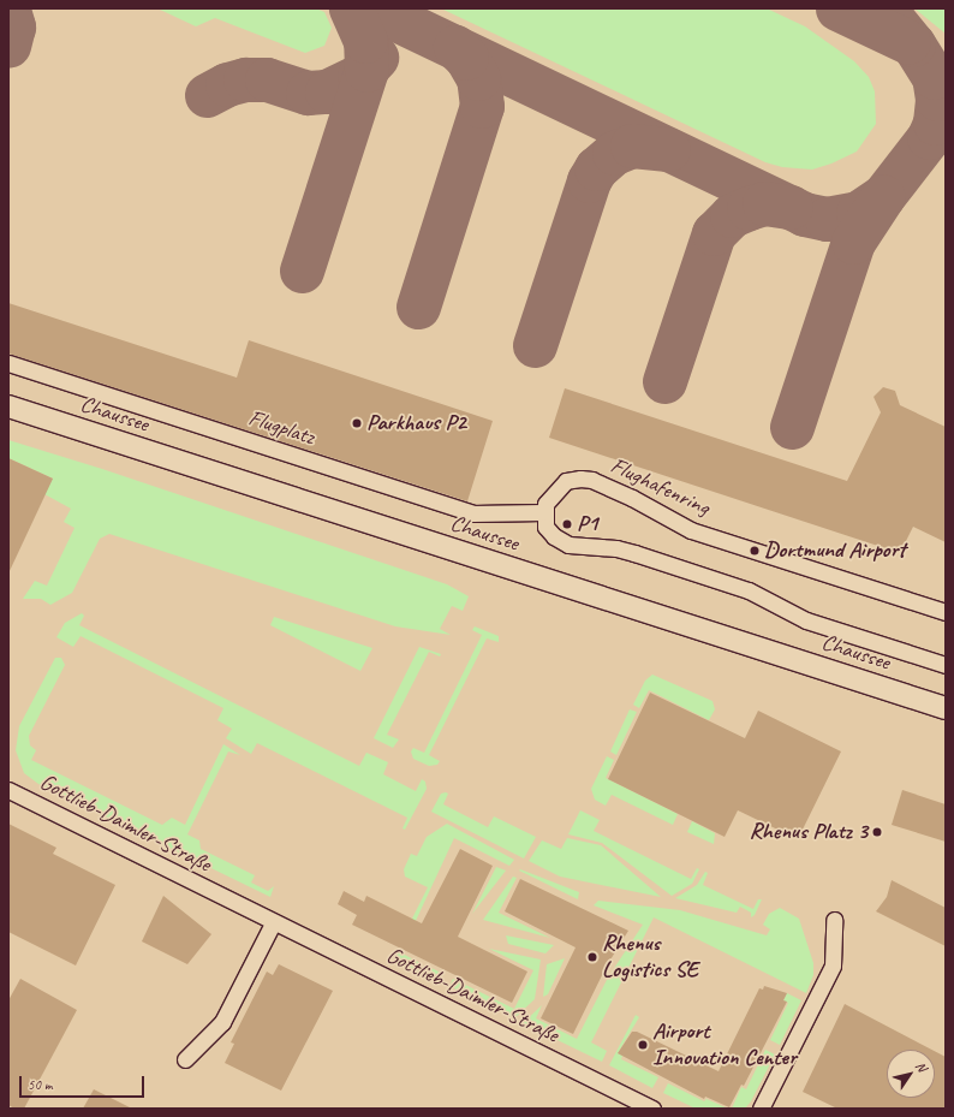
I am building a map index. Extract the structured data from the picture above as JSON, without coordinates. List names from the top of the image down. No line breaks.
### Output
{"streets":{"main road":["Chaussee"],"street":["Flugplatz","Flughafenring","Gottlieb-Daimler-Straße"]},"crossings":[["Flugplatz","Flughafenring"]],"places":["Parkhaus P2","P1","Dortmund Airport","Rhenus Platz 3","Rhenus Logistics SE","Airport Innovation Center"],"scale_bar":"50 m","north":"top right"}
